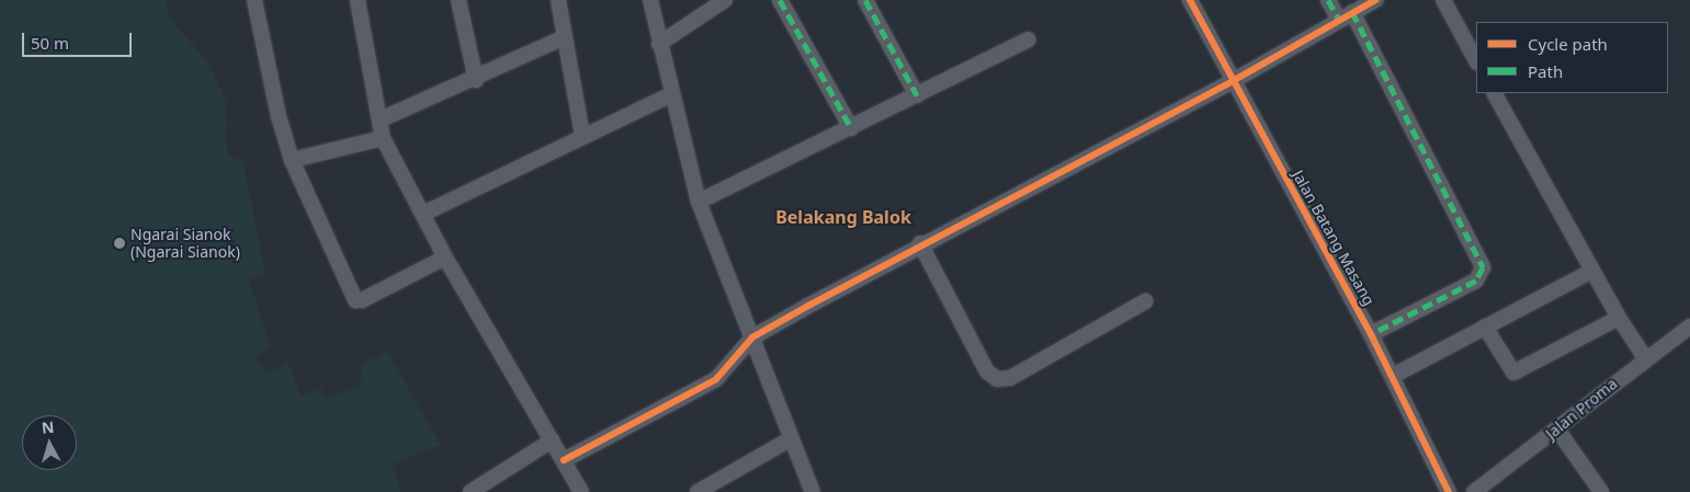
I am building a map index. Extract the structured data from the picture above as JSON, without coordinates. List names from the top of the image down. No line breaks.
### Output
{"streets":{"street":["Jalan Batang Masang","Jalan Proma"]},"districts":["Belakang Balok"],"places":["Ngarai Sianok (Ngarai Sianok)"],"legend":["Cycle path","Path"],"scale_bar":"50 m","north":"top"}
